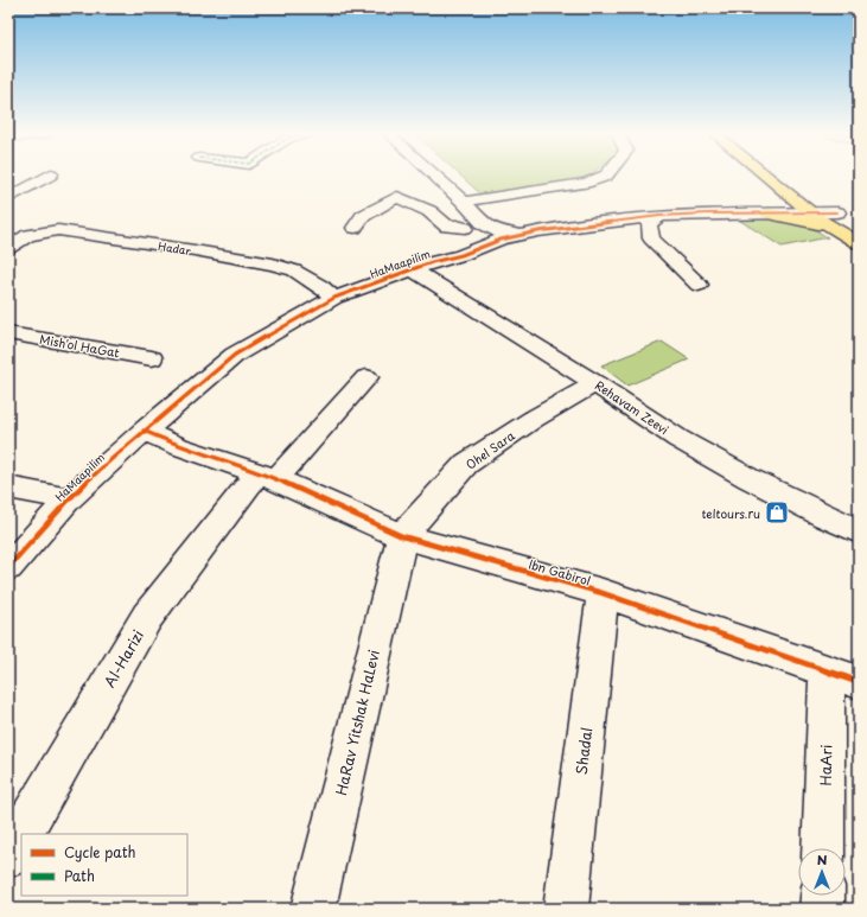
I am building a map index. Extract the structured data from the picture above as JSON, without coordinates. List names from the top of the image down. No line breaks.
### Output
{"streets":{"street":["Hadar","HaMaapilim","Mish'ol HaGat","Rehavam Zeevi","Ohel Sara","Ibn Gabirol","Al-Harizi","HaRav Yitshak HaLevi","Shadal","HaAri"]},"crossings":[["Hadar","HaMaapilim"],["HaMaapilim","Rehavam Zeevi"],["HaMaapilim","Ibn Gabirol"],["Rehavam Zeevi","Ohel Sara"],["Ohel Sara","Ibn Gabirol"],["Ohel Sara","HaRav Yitshak HaLevi"],["Ibn Gabirol","Al-Harizi"],["Ibn Gabirol","HaRav Yitshak HaLevi"],["Ibn Gabirol","Shadal"],["Ibn Gabirol","HaAri"]],"places":{"shop":["teltours.ru"]},"legend":["Cycle path","Path"],"north":"top"}
